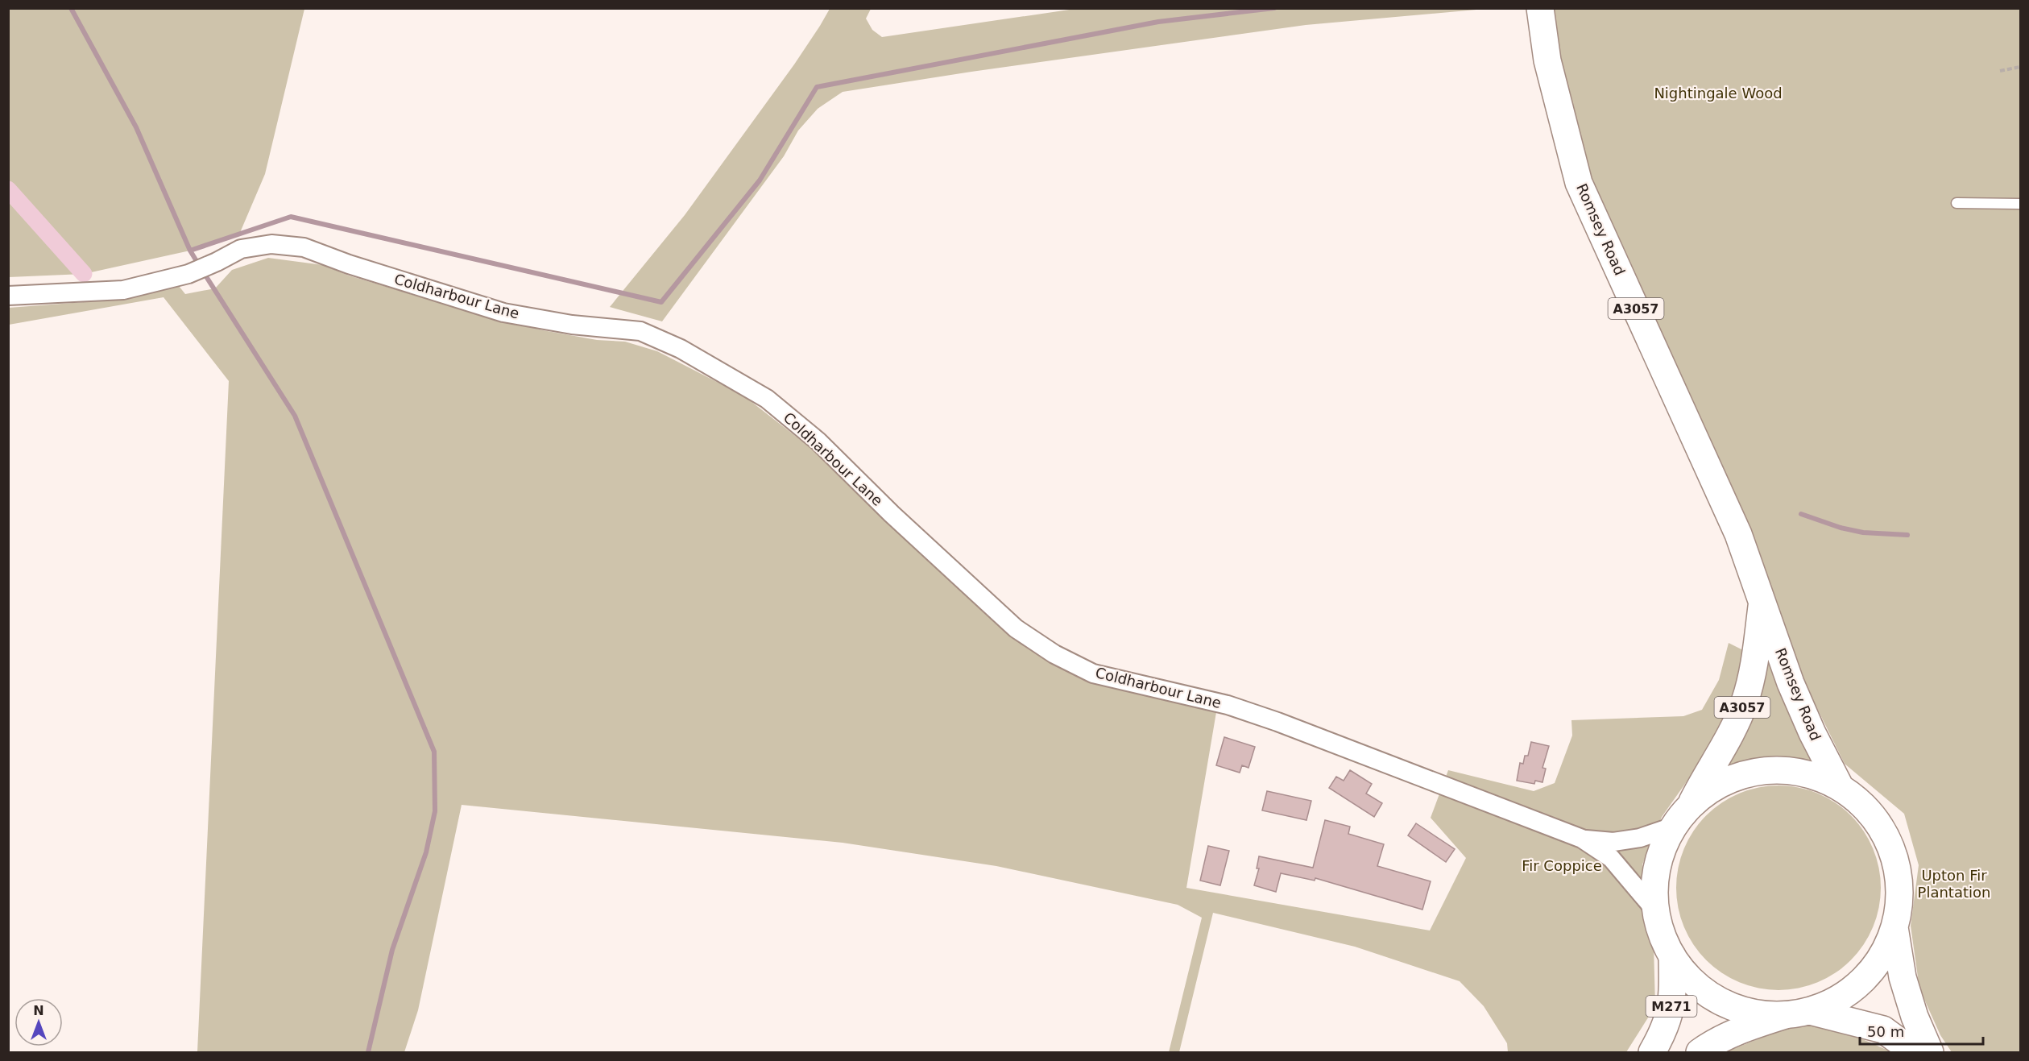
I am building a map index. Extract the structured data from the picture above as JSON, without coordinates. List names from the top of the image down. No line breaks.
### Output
{"streets":{"main road":["Romsey Road","A3057","M271"],"street":["Coldharbour Lane"]},"parks":["Nightingale Wood","Fir Coppice","Upton Fir Plantation"],"scale_bar":"50 m","north":"top"}
